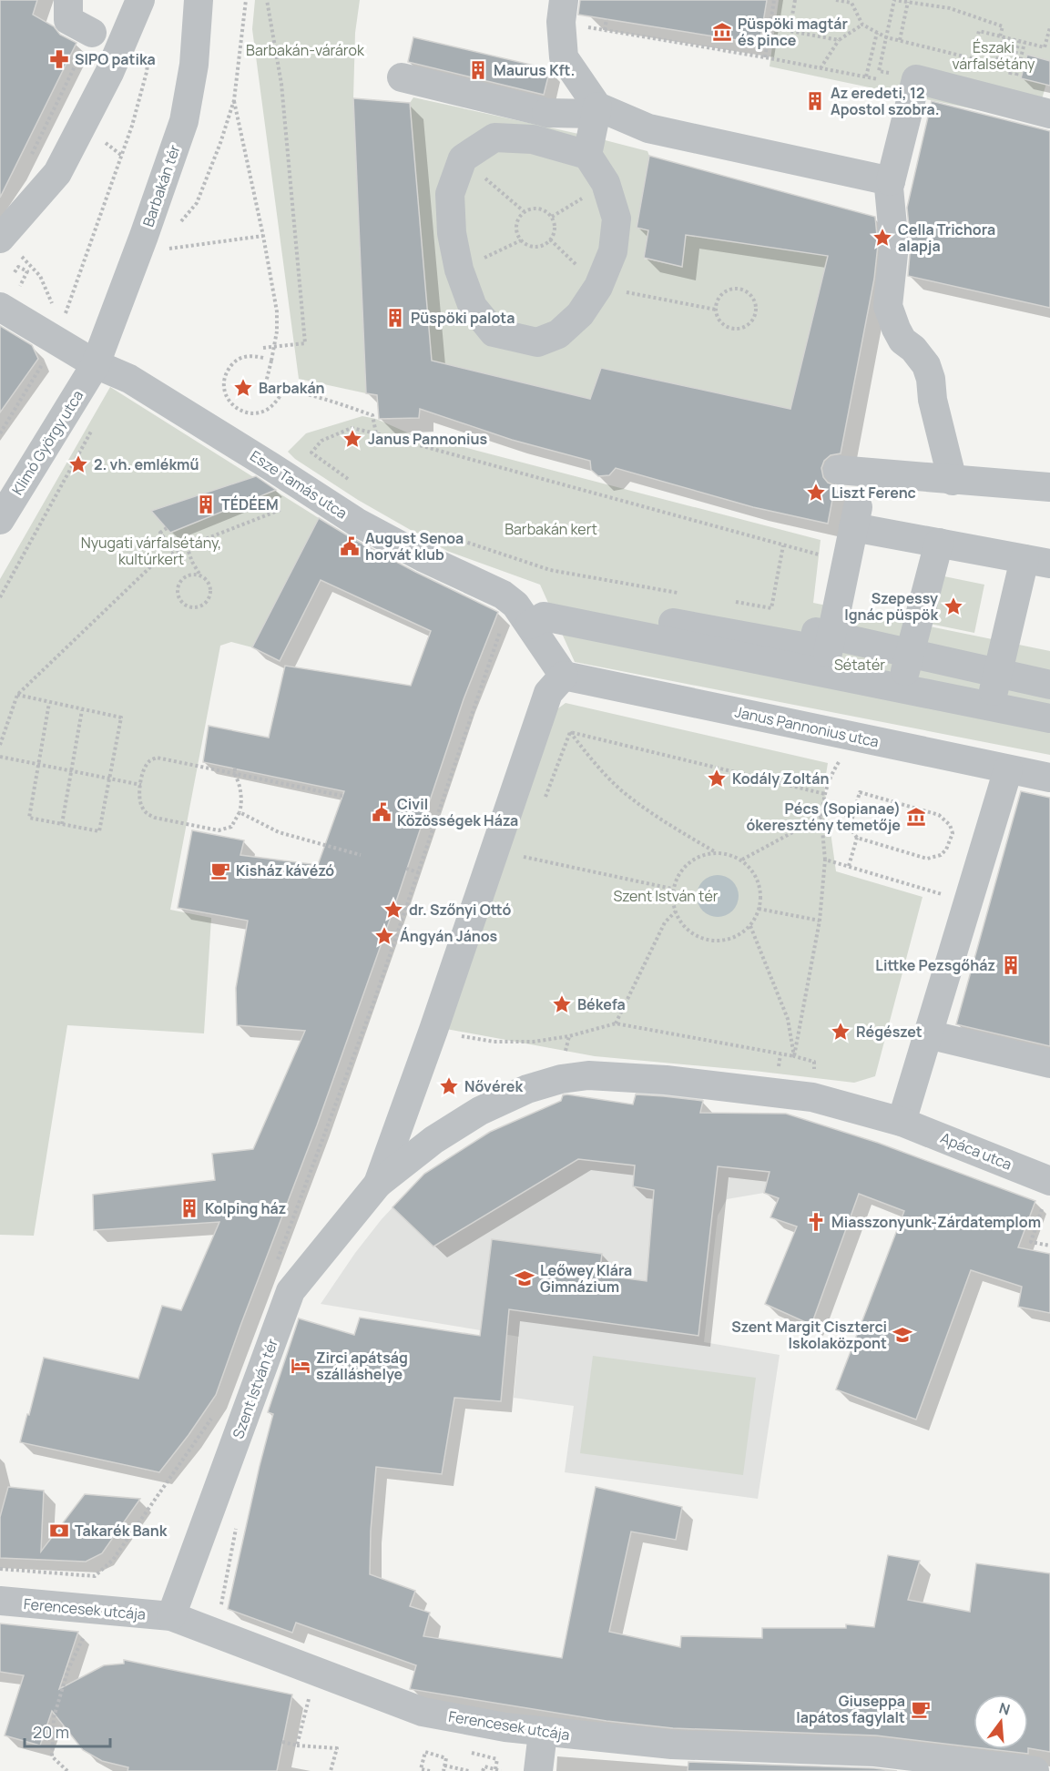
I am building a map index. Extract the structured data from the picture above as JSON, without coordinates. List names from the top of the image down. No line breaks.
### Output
{"streets":{"street":["Barbakán tér","Klimó György utca","Esze Tamás utca","Janus Pannonius utca","Apáca utca","Szent István tér","Ferencesek utcája"]},"crossings":[["Barbakán tér","Klimó György utca"],["Barbakán tér","Esze Tamás utca"],["Klimó György utca","Esze Tamás utca"],["Esze Tamás utca","Janus Pannonius utca"],["Esze Tamás utca","Szent István tér"],["Janus Pannonius utca","Szent István tér"],["Apáca utca","Szent István tér"],["Szent István tér","Ferencesek utcája"]],"parks":["Északi várfalsétány","Barbakán-várárok","Barbakán kert","Nyugati várfalsétány, kultúrkert","Sétatér","Szent István tér"],"places":{"museum":["Püspöki magtár és pince","Pécs (Sopianae) ókeresztény temetője"],"pharmacy":["SIPO patika"],"building":["Maurus Kft.","Az eredeti, 12 Apostol szobra.","Püspöki palota","TÉDÉEM","Littke Pezsgőház","Kolping ház"],"place":["Cella Trichora alapja","Barbakán","Janus Pannonius","2. vh. emlékmű","Liszt Ferenc","Szepessy Ignác püspök","Kodály Zoltán","dr. Szőnyi Ottó","Ángyán János","Békefa","Régészet","Nővérek"],"public building":["August Senoa horvát klub","Civil Közösségek Háza"],"cafe":["Kisház kávézó","Giuseppa lapátos fagylalt"],"church":["Miasszonyunk-Zárdatemplom"],"school or university":["Leőwey Klára Gimnázium","Szent Margit Ciszterci Iskolaközpont"],"hotel":["Zirci apátság szálláshelye"],"bank":["Takarék Bank"]},"scale_bar":"20 m","north":"top"}
